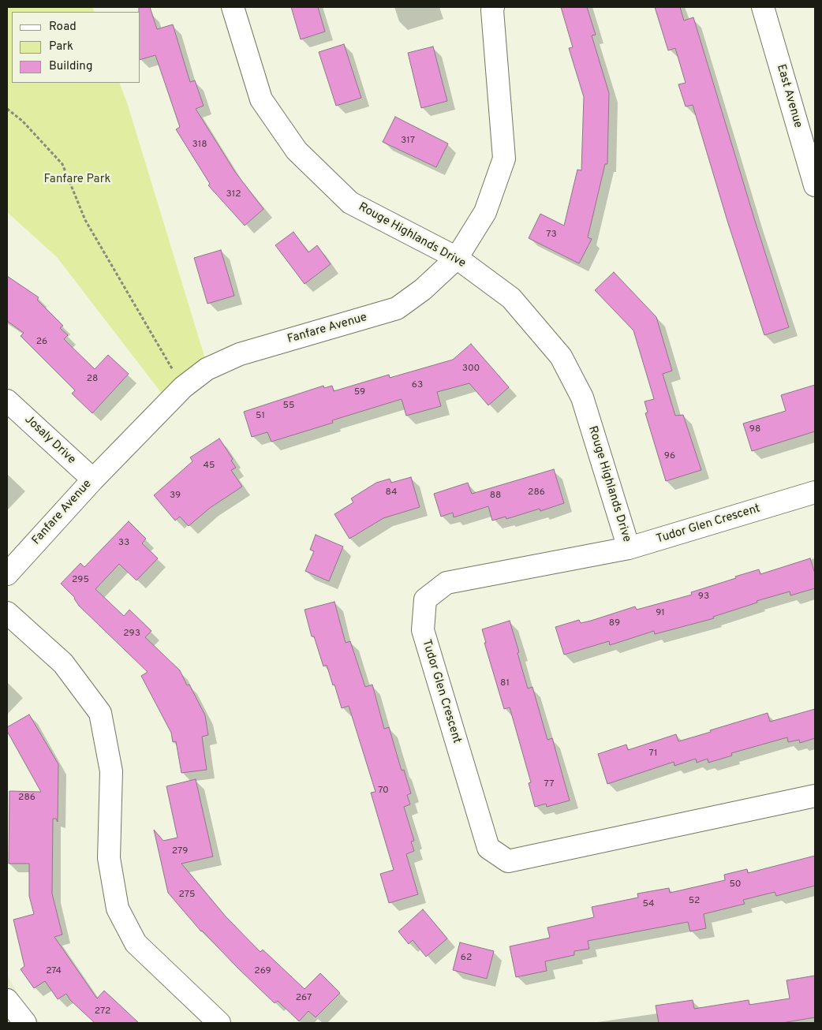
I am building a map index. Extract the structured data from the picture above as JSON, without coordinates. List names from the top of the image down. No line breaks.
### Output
{"streets":{"street":["East Avenue","Rouge Highlands Drive","Fanfare Avenue","Josaly Drive","Tudor Glen Crescent"]},"crossings":[["Rouge Highlands Drive","Fanfare Avenue"],["Rouge Highlands Drive","Tudor Glen Crescent"],["Fanfare Avenue","Josaly Drive"]],"parks":["Fanfare Park"],"house_numbers":["317","318","312","73","26","300","28","63","59","55","51","98","96","45","84","286","39","88","33","295","93","91","89","293","81","71","77","70","286","279","50","275","52","54","62","274","269","267","272"],"legend":["Road","Park","Building"]}
